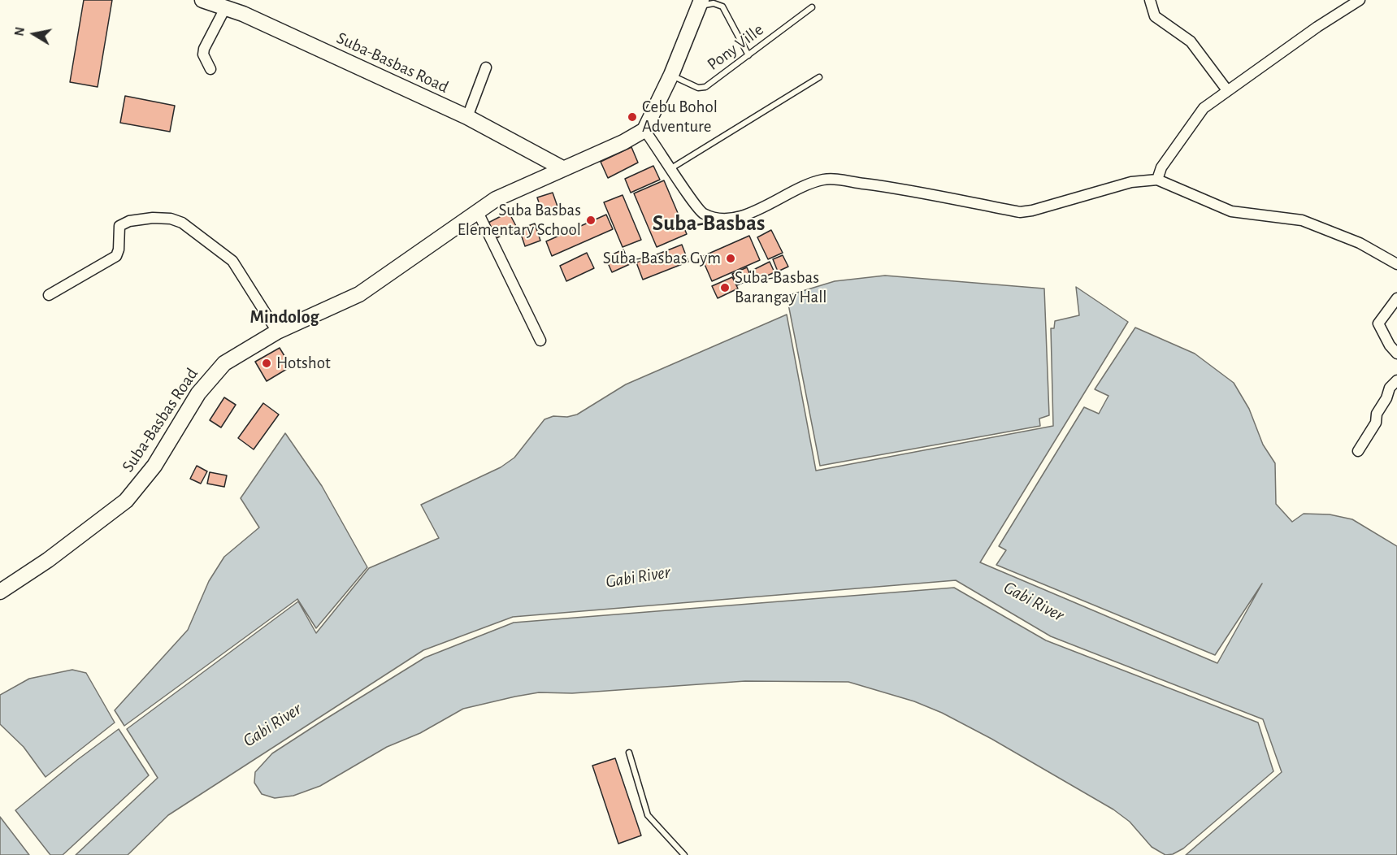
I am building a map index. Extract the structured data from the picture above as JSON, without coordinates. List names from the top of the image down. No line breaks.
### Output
{"streets":{"street":["Suba-Basbas Road"],"lane":["Pony Ville"]},"districts":["Suba-Basbas","Mindolog"],"water":["Gabi River"],"places":["Cebu Bohol Adventure","Suba Basbas Elementary School","Suba-Basbas Gym","Suba-Basbas Barangay Hall","Hotshot"],"north":"left"}
